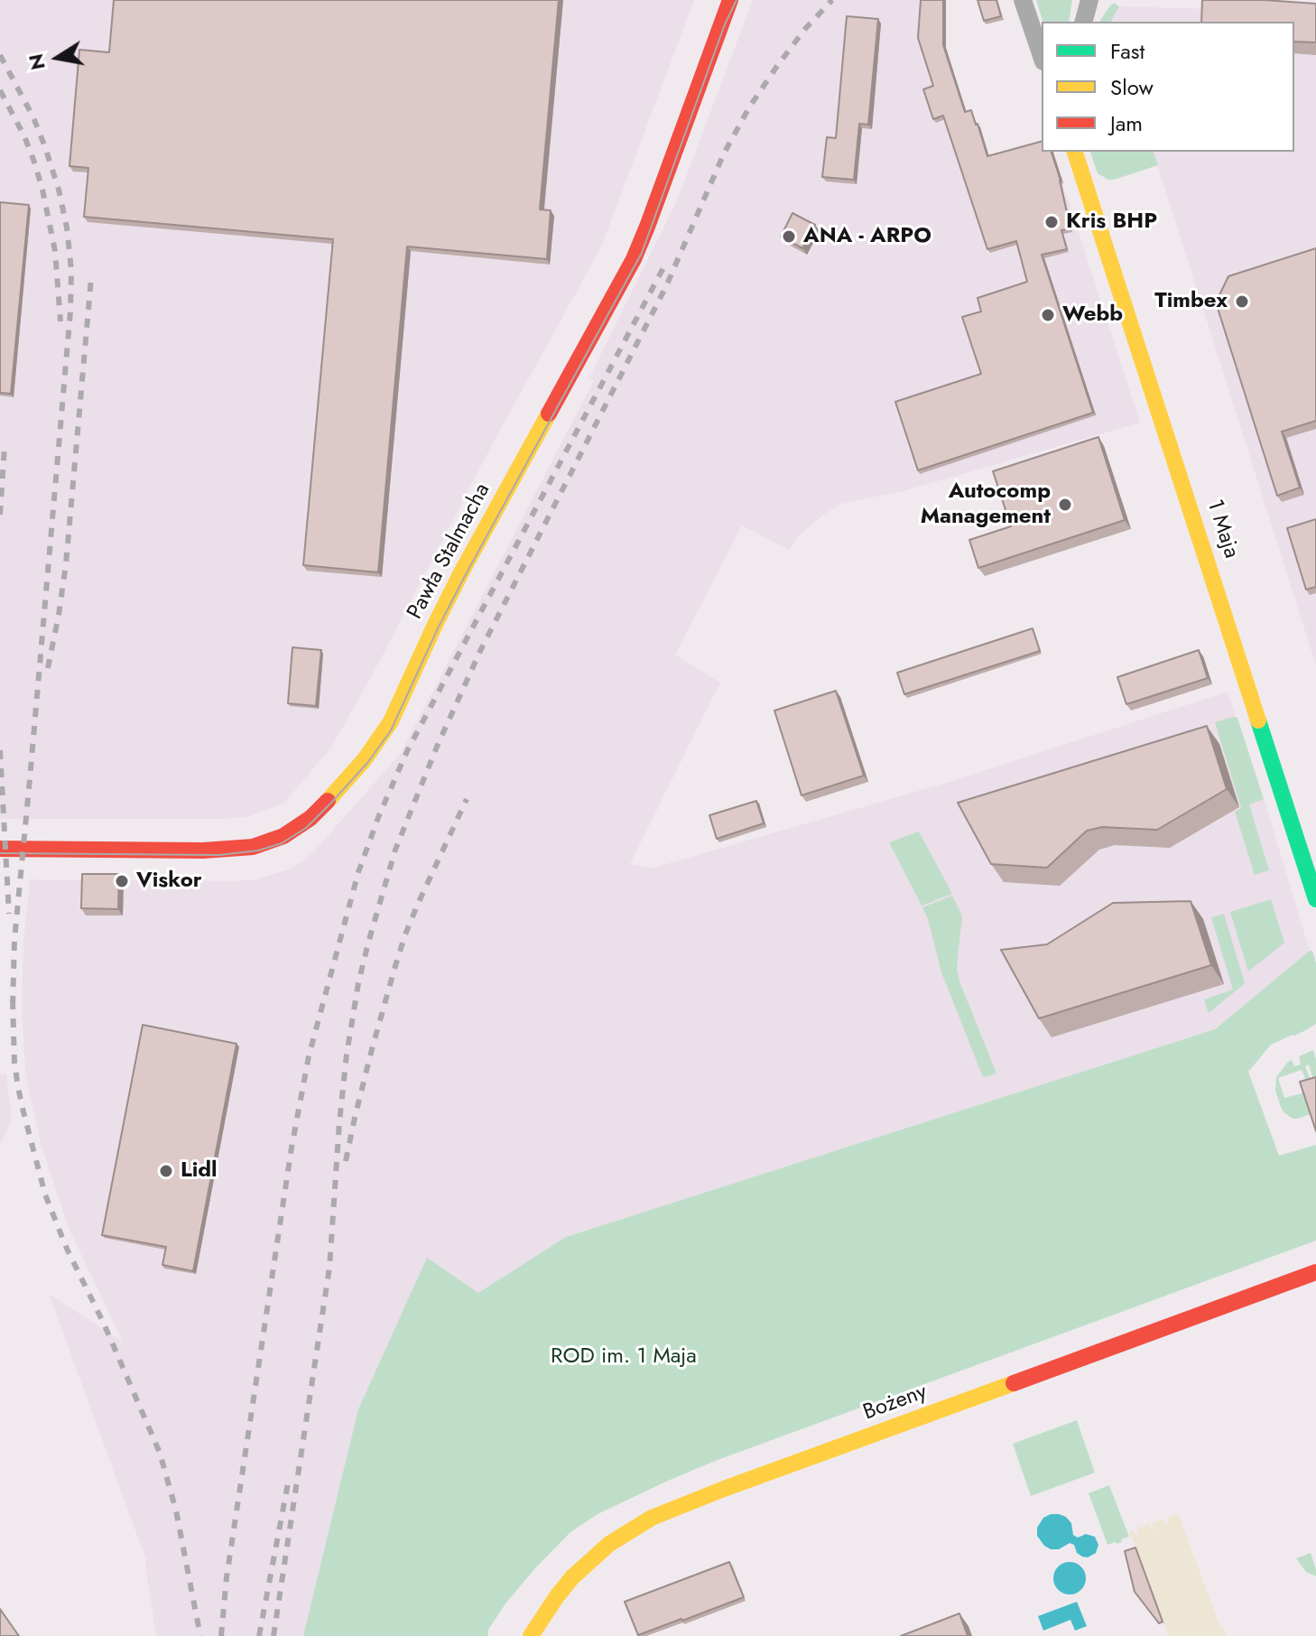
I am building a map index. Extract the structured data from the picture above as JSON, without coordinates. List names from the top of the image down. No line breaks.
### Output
{"streets":{"street":["1 Maja","Pawła Stalmacha","Bożeny"]},"parks":["ROD im. 1 Maja"],"places":["Kris BHP","ANA - ARPO","Timbex","Webb","Autocomp Management","Viskor","Lidl"],"legend":["Fast","Slow","Jam"],"north":"left"}
